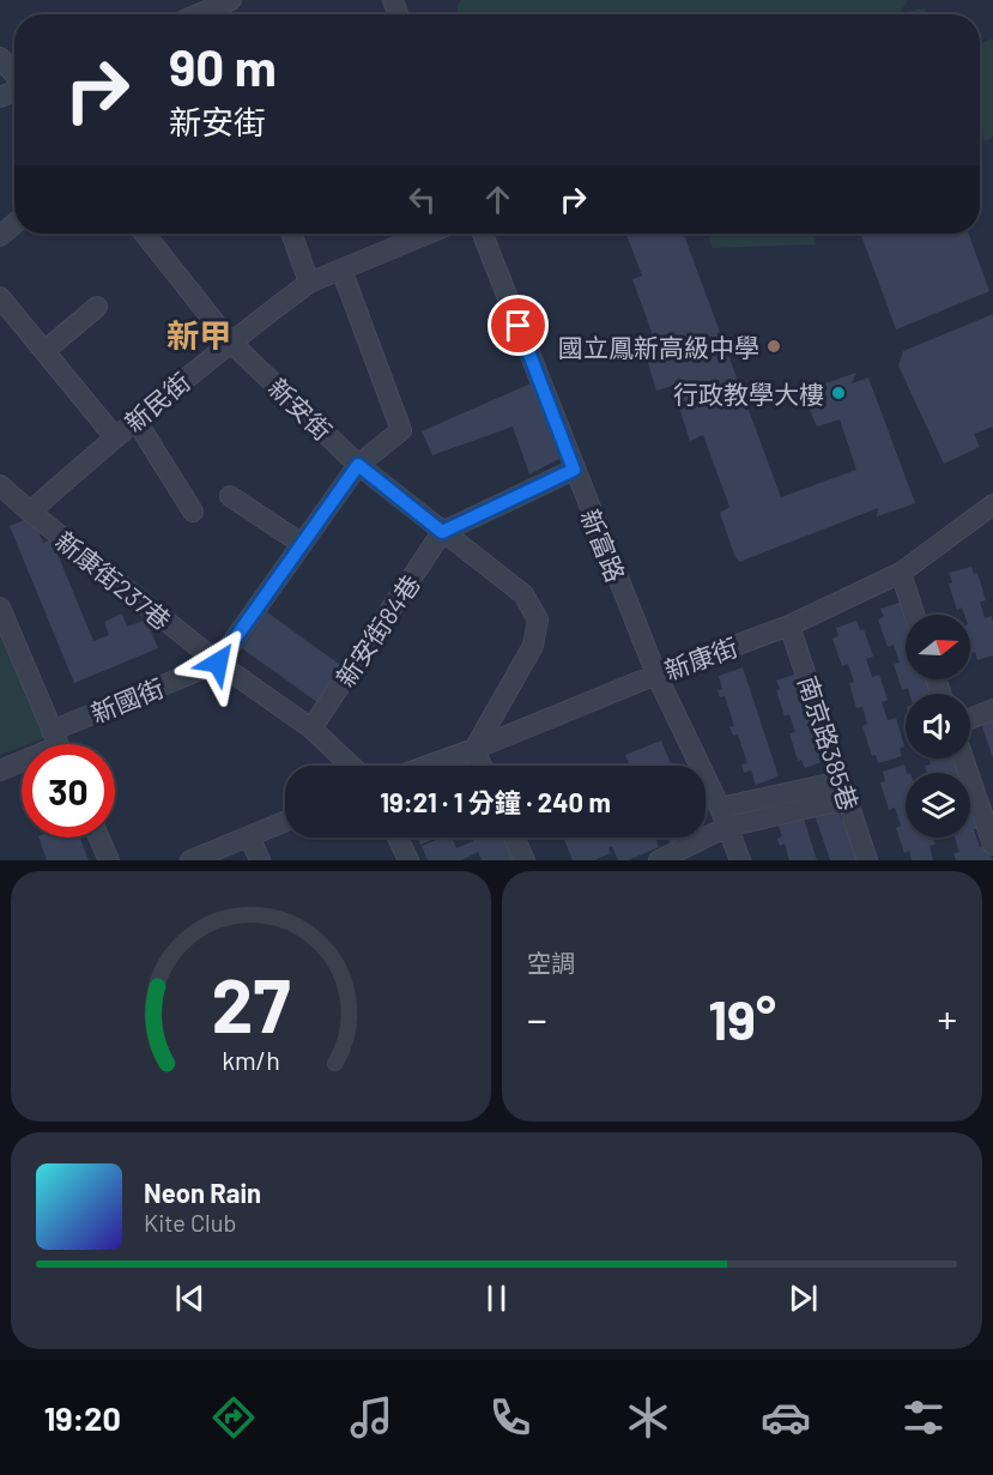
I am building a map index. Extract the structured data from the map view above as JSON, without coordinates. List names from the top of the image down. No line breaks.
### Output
{"streets":{"street":["新民街","新安街","新富路","新康街237巷","新安街84巷","新康街","新國街","南京路385巷"]},"crossings":[["新民街","新安街"],["新民街","新康街237巷"],["新安街","新安街84巷"],["新安街","新康街"],["新富路","新康街"],["新康街237巷","新安街84巷"],["新康街237巷","新國街"],["新康街","南京路385巷"]],"districts":["新甲"],"places":["國立鳳新高級中學","行政教學大樓"],"north":"right","page":{"turn":["90 m","新安街"],"limit":"30","trip":"19:21 · 1 分鐘 · 240 m","tile":"空調","heat":["−","19°","+"],"song":["Neon Rain","Kite Club"],"tabs":"19:20","gauge":["27","km/h"]}}
